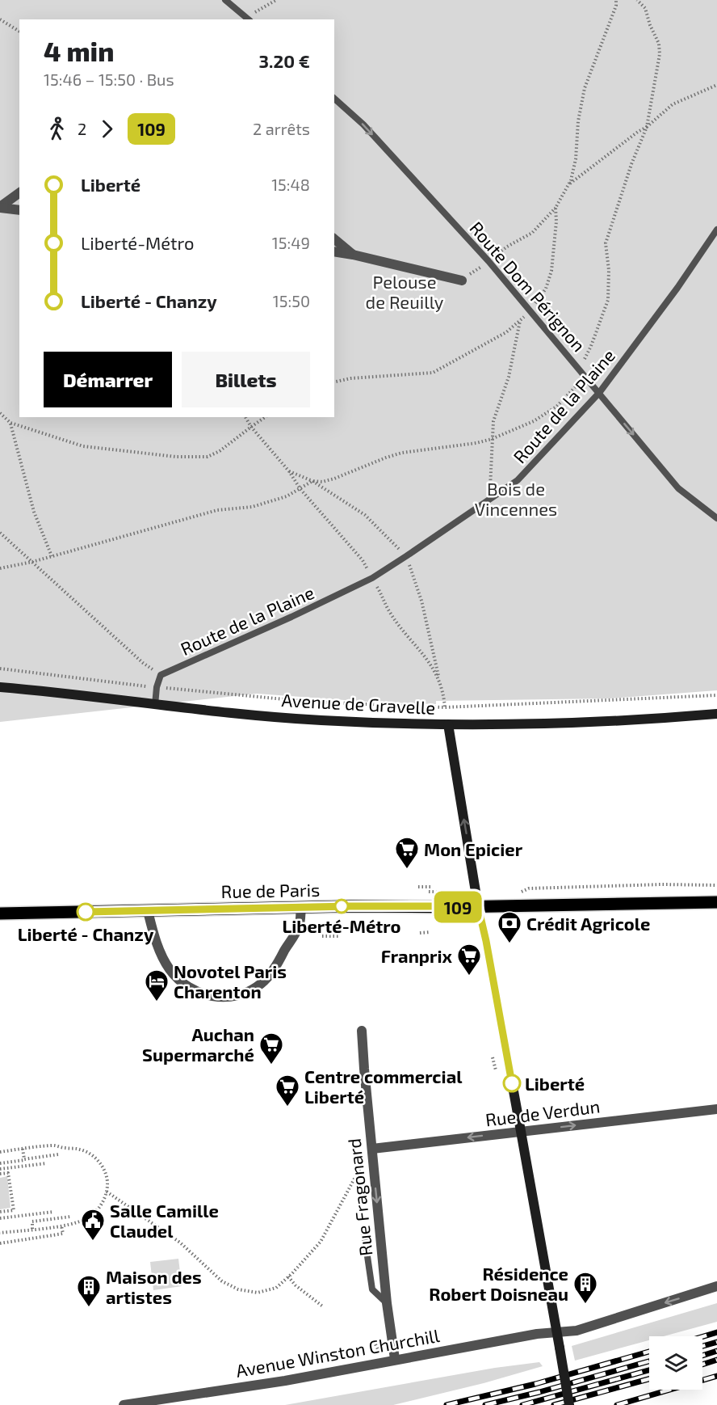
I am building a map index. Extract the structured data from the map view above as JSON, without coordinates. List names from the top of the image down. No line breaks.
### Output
{"streets":{"main road":["Rue de Paris"],"street":["Avenue de Gravelle","Rue de Verdun","Rue Fragonard","Avenue Winston Churchill"],"lane":["Route Dom Pérignon","Route de la Plaine"]},"crossings":[["Route Dom Pérignon","Route de la Plaine"],["Rue de Verdun","Rue Fragonard"],["Rue Fragonard","Avenue Winston Churchill"]],"one_way":["Route Dom Pérignon","Rue Fragonard"],"parks":["Pelouse de Reuilly","Bois de Vincennes"],"places":{"supermarket":["Mon Epicier","Franprix","Auchan Supermarché","Centre commercial Liberté"],"other":["Liberté-Métro","Liberté - Chanzy","Liberté"],"bank":["Crédit Agricole"],"hotel":["Novotel Paris Charenton"],"public building":["Salle Camille Claudel"],"building":["Résidence Robert Doisneau","Maison des artistes"]},"lines":["bus line 109"],"page":{"on_map":"109","heading":["4 min","15:46 – 15:50 · Bus","3.20 €"],"legs":["2","109","2 arrêts"],"list":[{"name":"Liberté","value":"15:48"},{"name":"Liberté-Métro","value":"15:49"},{"name":"Liberté - Chanzy","value":"15:50"}],"buttons":["Démarrer","Billets"]}}
